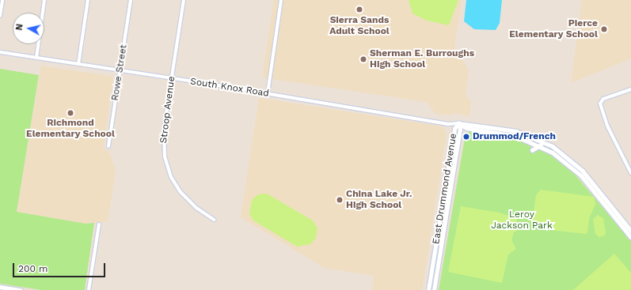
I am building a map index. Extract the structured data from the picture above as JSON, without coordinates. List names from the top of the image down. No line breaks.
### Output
{"streets":{"street":["Rowe Street","South Knox Road","Stroop Avenue","East Drummond Avenue"]},"crossings":[["Rowe Street","South Knox Road"],["South Knox Road","Stroop Avenue"],["South Knox Road","East Drummond Avenue"]],"parks":["Leroy Jackson Park"],"places":["Sierra Sands Adult School","Pierce Elementary School","Sherman E. Burroughs High School","Richmond Elementary School","Drummod/French","China Lake Jr. High School"],"scale_bar":"200 m","north":"left"}
